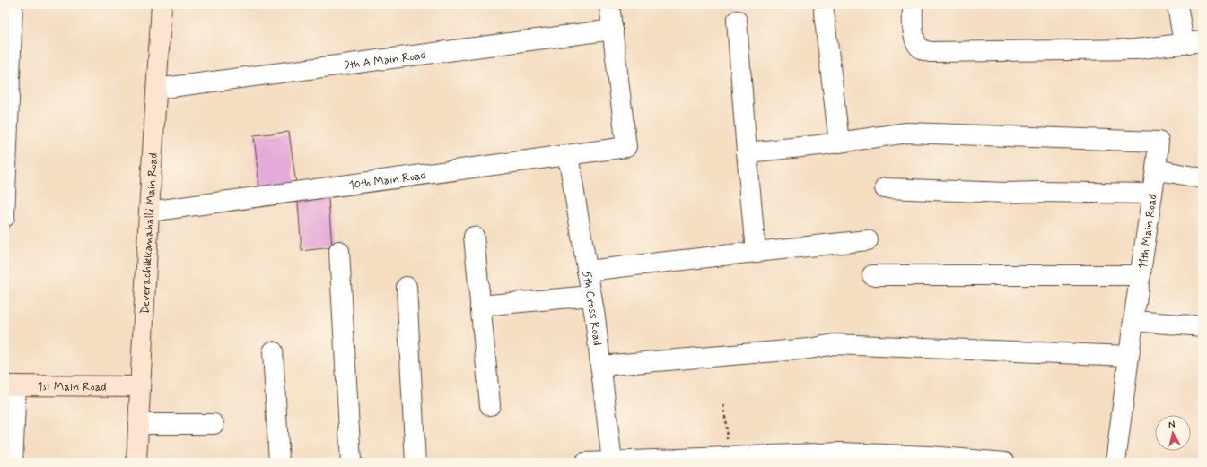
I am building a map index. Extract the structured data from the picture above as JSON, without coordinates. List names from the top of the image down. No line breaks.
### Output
{"streets":{"street":["9th A Main Road","10th Main Road","11th Main Road","Deverachikkanahalli Main Road","5th Cross Road","1st Main Road"]},"crossings":[["9th A Main Road","10th Main Road"],["9th A Main Road","Deverachikkanahalli Main Road"],["10th Main Road","Deverachikkanahalli Main Road"],["10th Main Road","5th Cross Road"],["Deverachikkanahalli Main Road","1st Main Road"]],"north":"top"}
